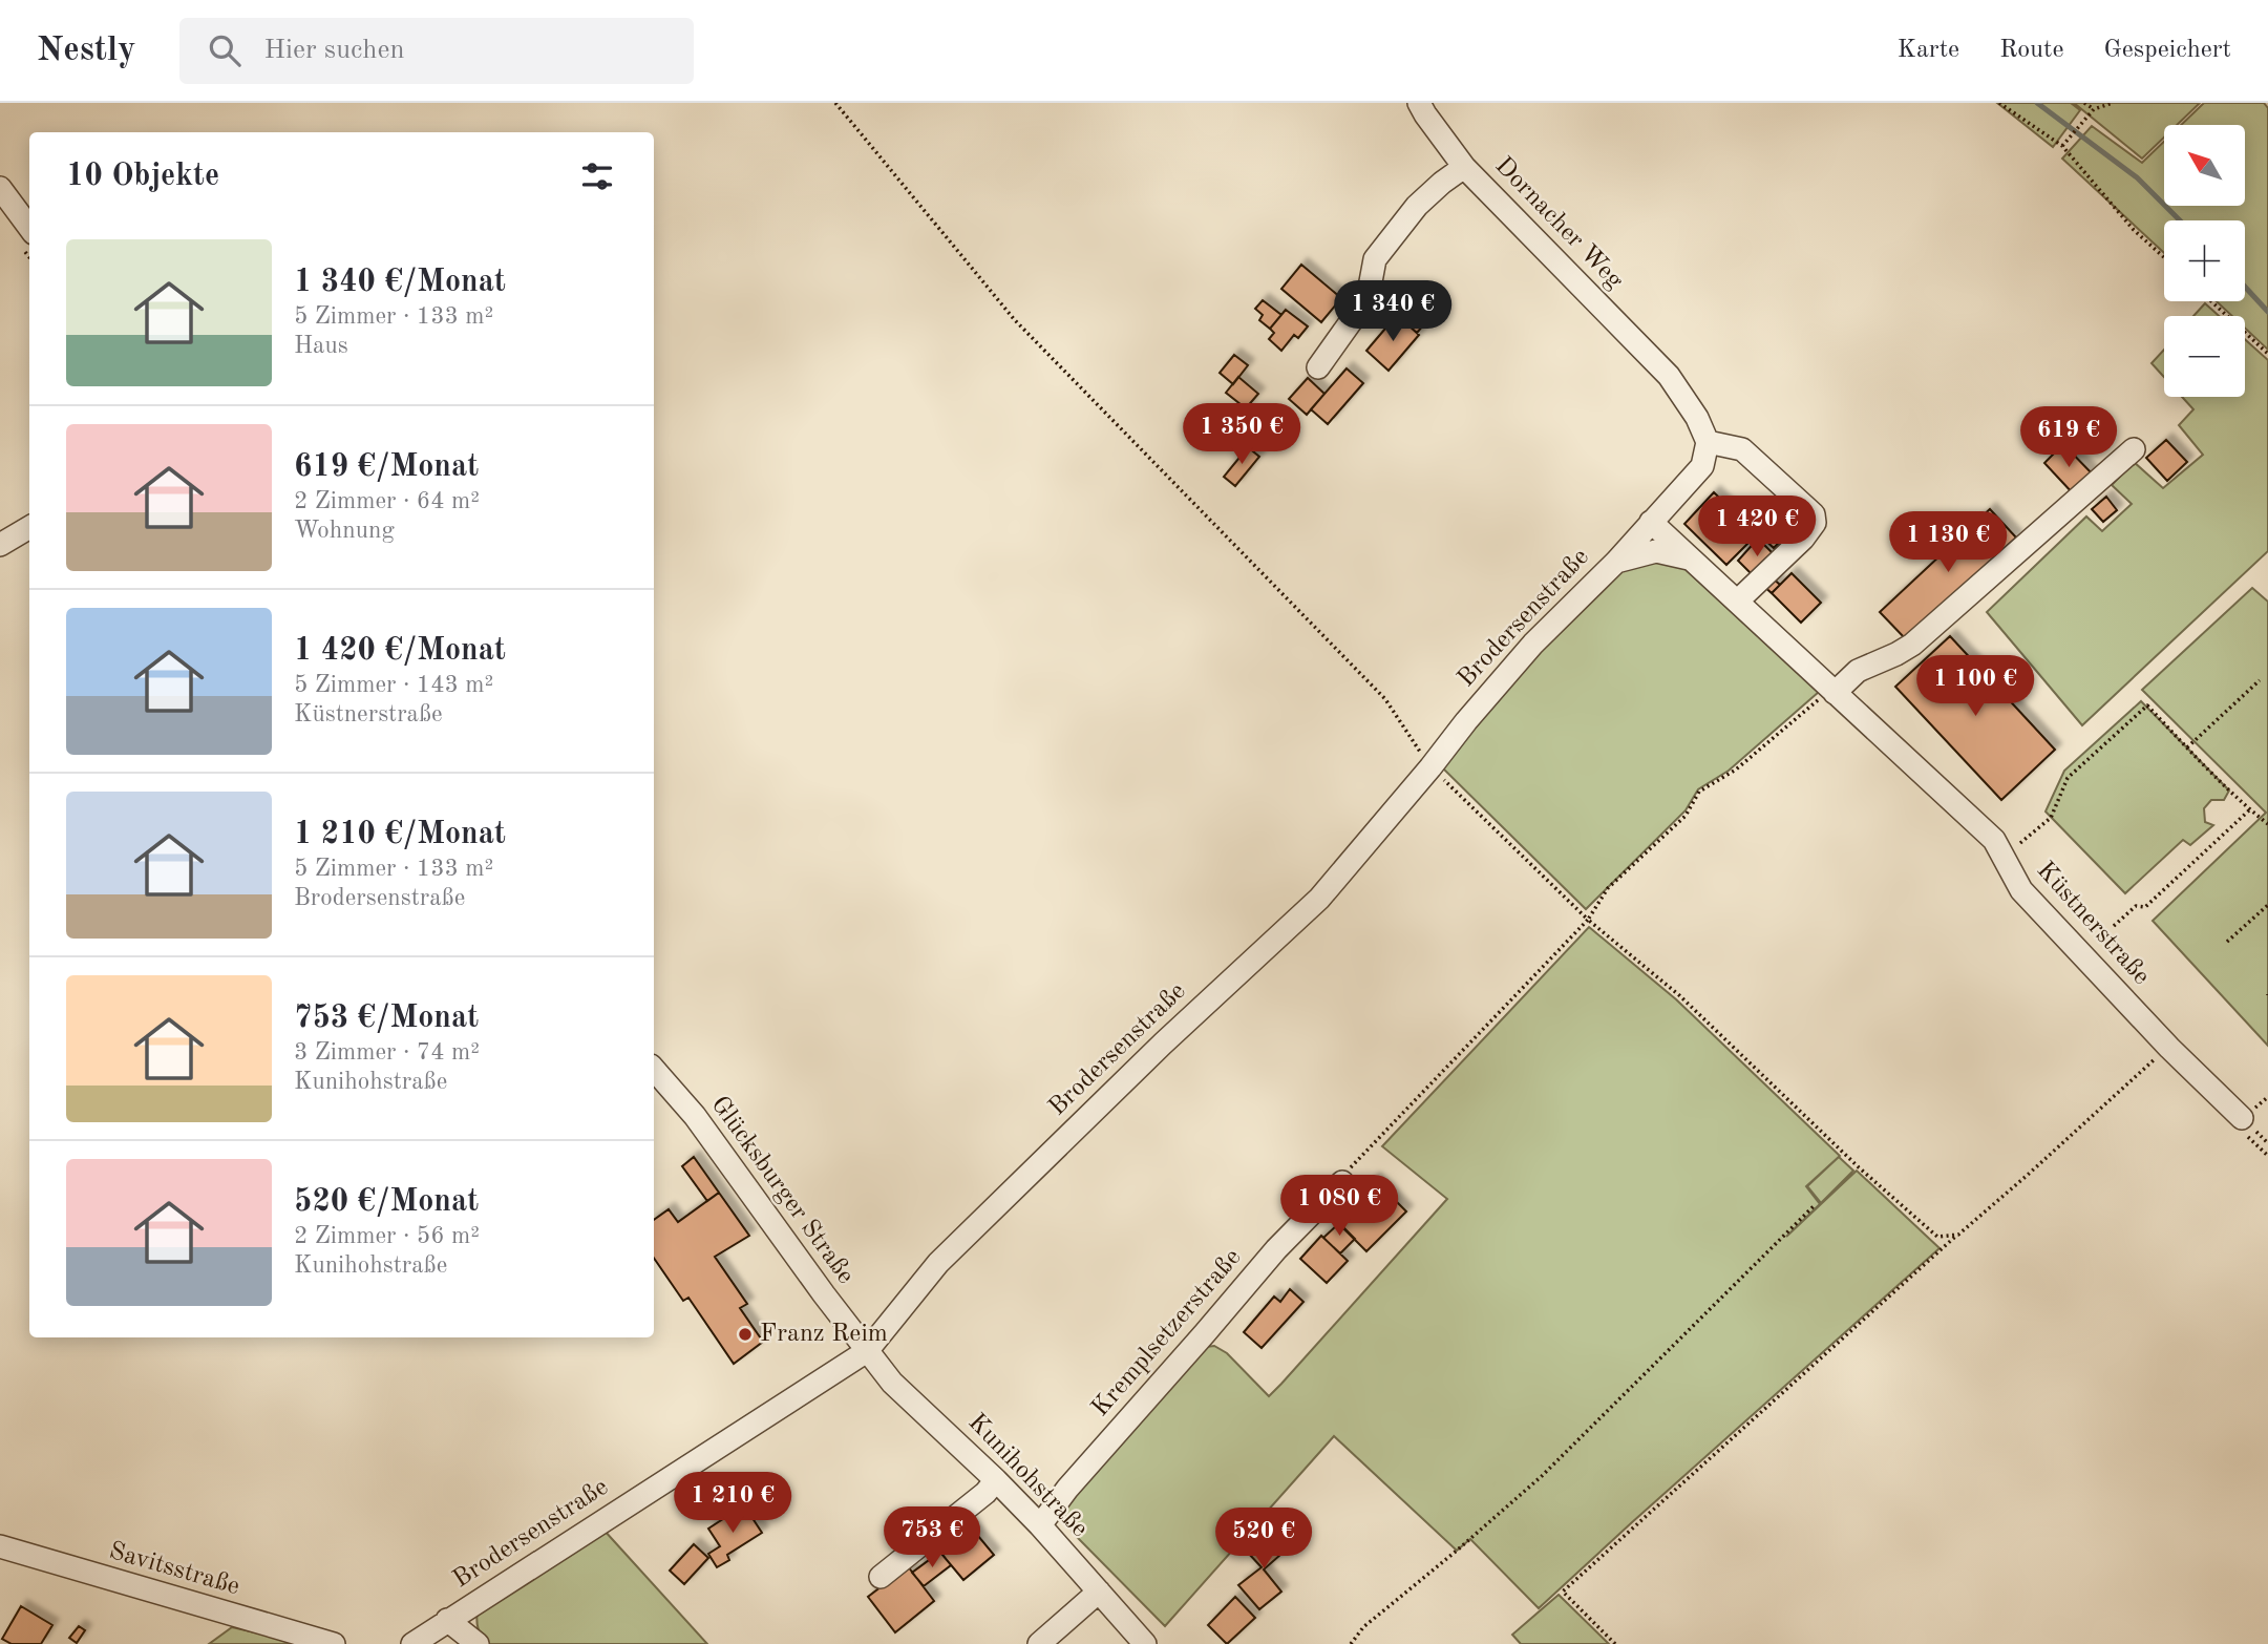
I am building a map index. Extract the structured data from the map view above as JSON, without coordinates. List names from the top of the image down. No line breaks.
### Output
{"streets":{"street":["Dornacher Weg","Brodersenstraße","Küstnerstraße","Glücksburger Straße","Kremplsetzerstraße","Kunihohstraße","Savitsstraße"]},"crossings":[["Dornacher Weg","Brodersenstraße"],["Brodersenstraße","Küstnerstraße"],["Brodersenstraße","Glücksburger Straße"],["Brodersenstraße","Kunihohstraße"],["Glücksburger Straße","Kunihohstraße"],["Kremplsetzerstraße","Kunihohstraße"]],"places":["Franz Reim"],"north":"top left","page":{"header":"Nestly","search":"Hier suchen","nav":["Karte","Route","Gespeichert"],"map_buttons":["+","−"],"heading":"10 Objekte","list":[{"name":"1 340 €/Monat","note":"5 Zimmer · 133 m² · Haus"},{"name":"619 €/Monat","note":"2 Zimmer · 64 m² · Wohnung"},{"name":"1 420 €/Monat","note":"5 Zimmer · 143 m² · Küstnerstraße"},{"name":"1 210 €/Monat","note":"5 Zimmer · 133 m² · Brodersenstraße"},{"name":"753 €/Monat","note":"3 Zimmer · 74 m² · Kunihohstraße"},{"name":"520 €/Monat","note":"2 Zimmer · 56 m² · Kunihohstraße"}],"price":["1 340 €","1 350 €","619 €","1 420 €","1 130 €","1 100 €","1 080 €","1 210 €","753 €","520 €"]}}
